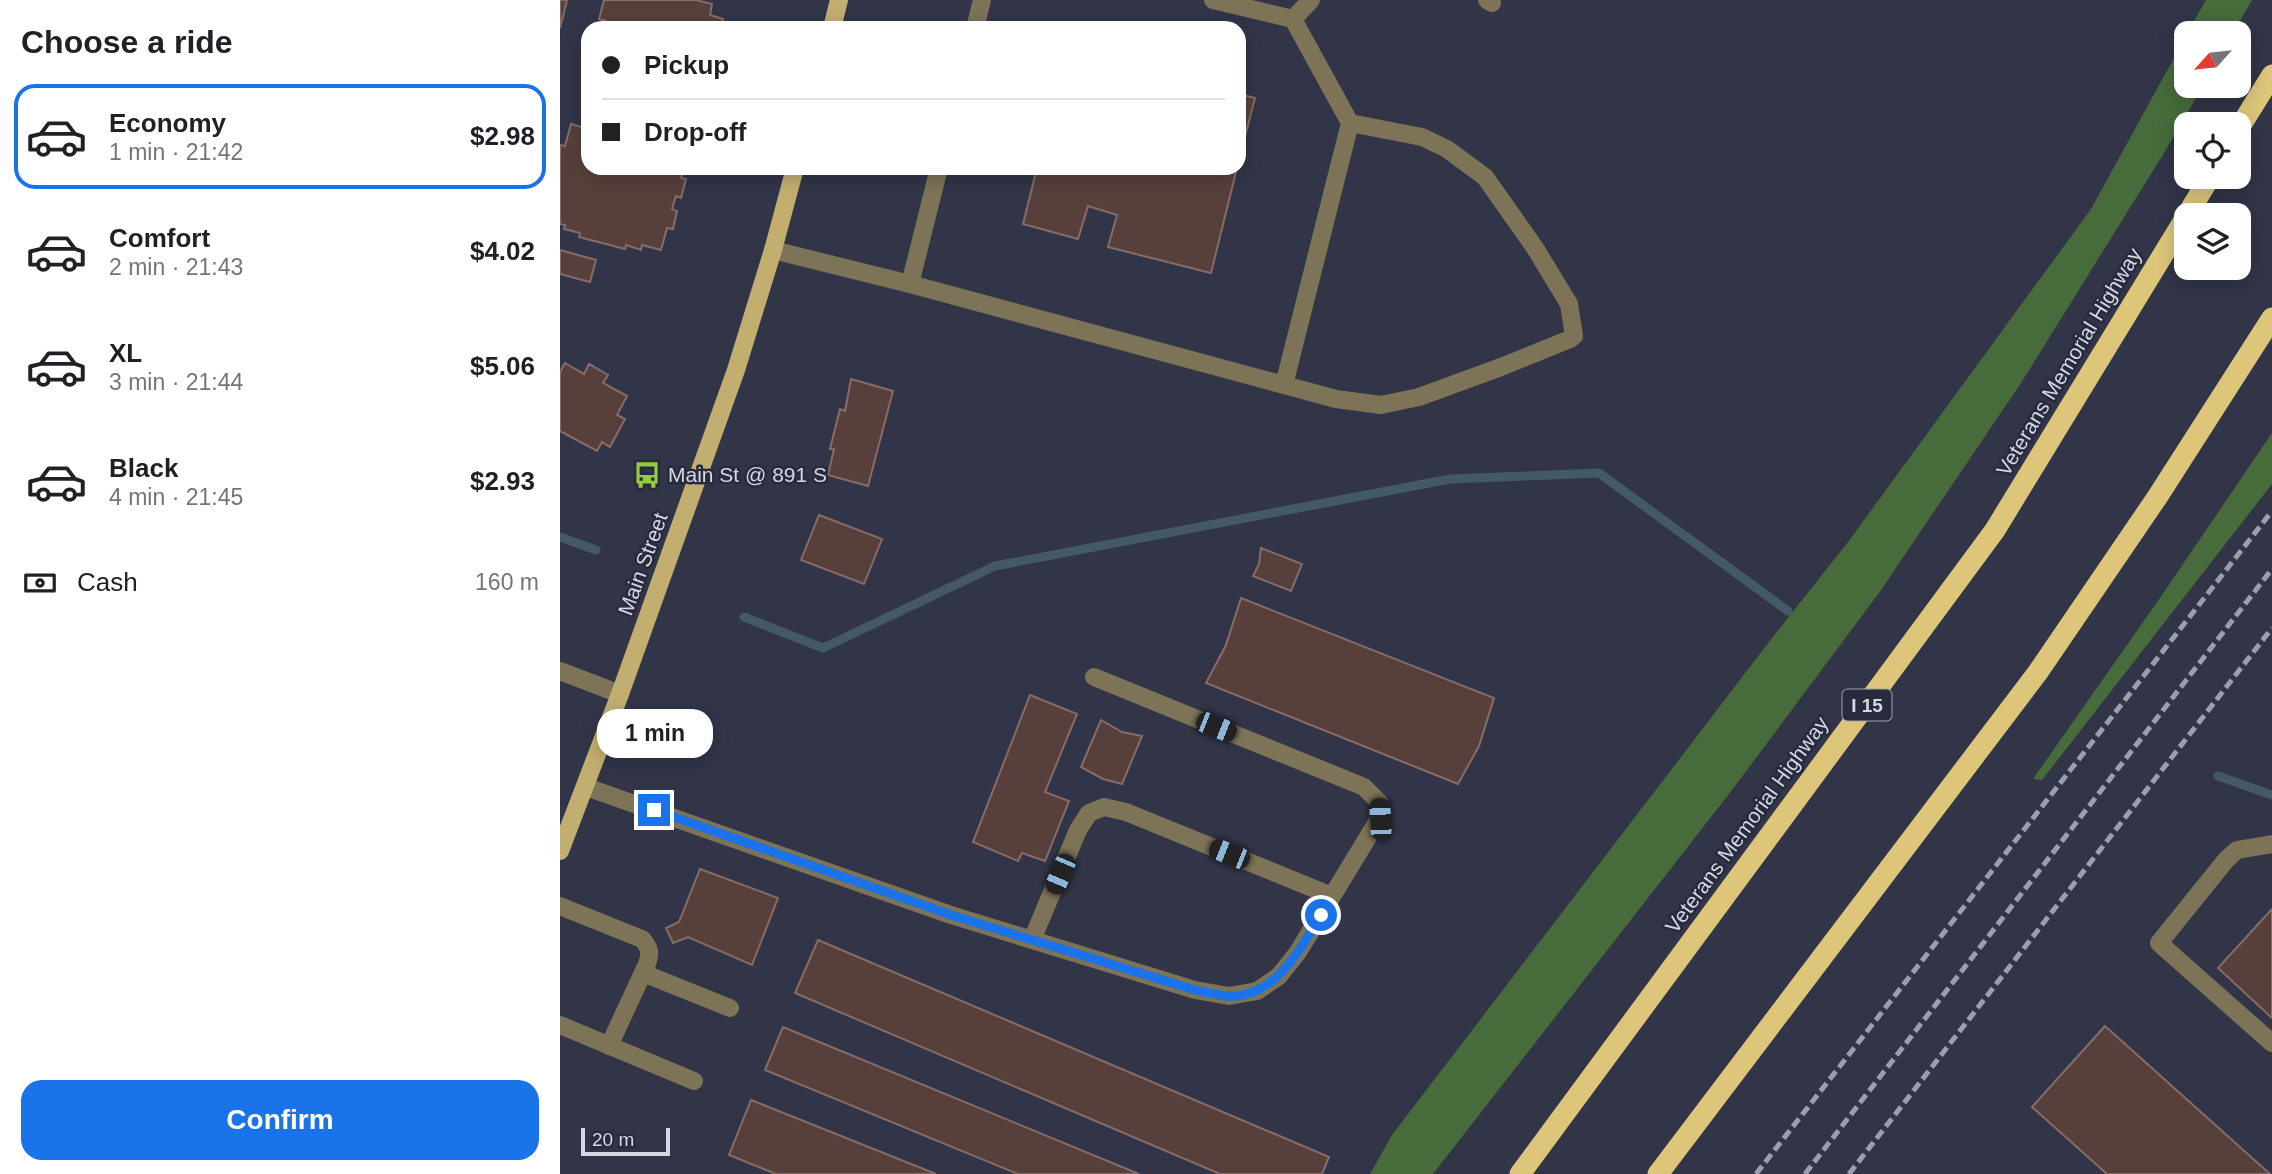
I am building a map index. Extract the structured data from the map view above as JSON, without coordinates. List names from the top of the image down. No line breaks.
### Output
{"streets":{"highway":["Veterans Memorial Highway","I 15"],"main road":["Main Street"]},"places":{"bus stop":["Main St @ 891 S"]},"scale_bar":"20 m","north":"bottom left","page":{"heading":"Choose a ride","banner":["Pickup","Drop-off"],"list":[{"name":"Economy","note":"1 min · 21:42","value":"$2.98"},{"name":"Comfort","note":"2 min · 21:43","value":"$4.02"},{"name":"XL","note":"3 min · 21:44","value":"$5.06"},{"name":"Black","note":"4 min · 21:45","value":"$2.93"}],"pay":["Cash","160 m"],"bubble":"1 min","buttons":"Confirm","scale":"20 m"}}
